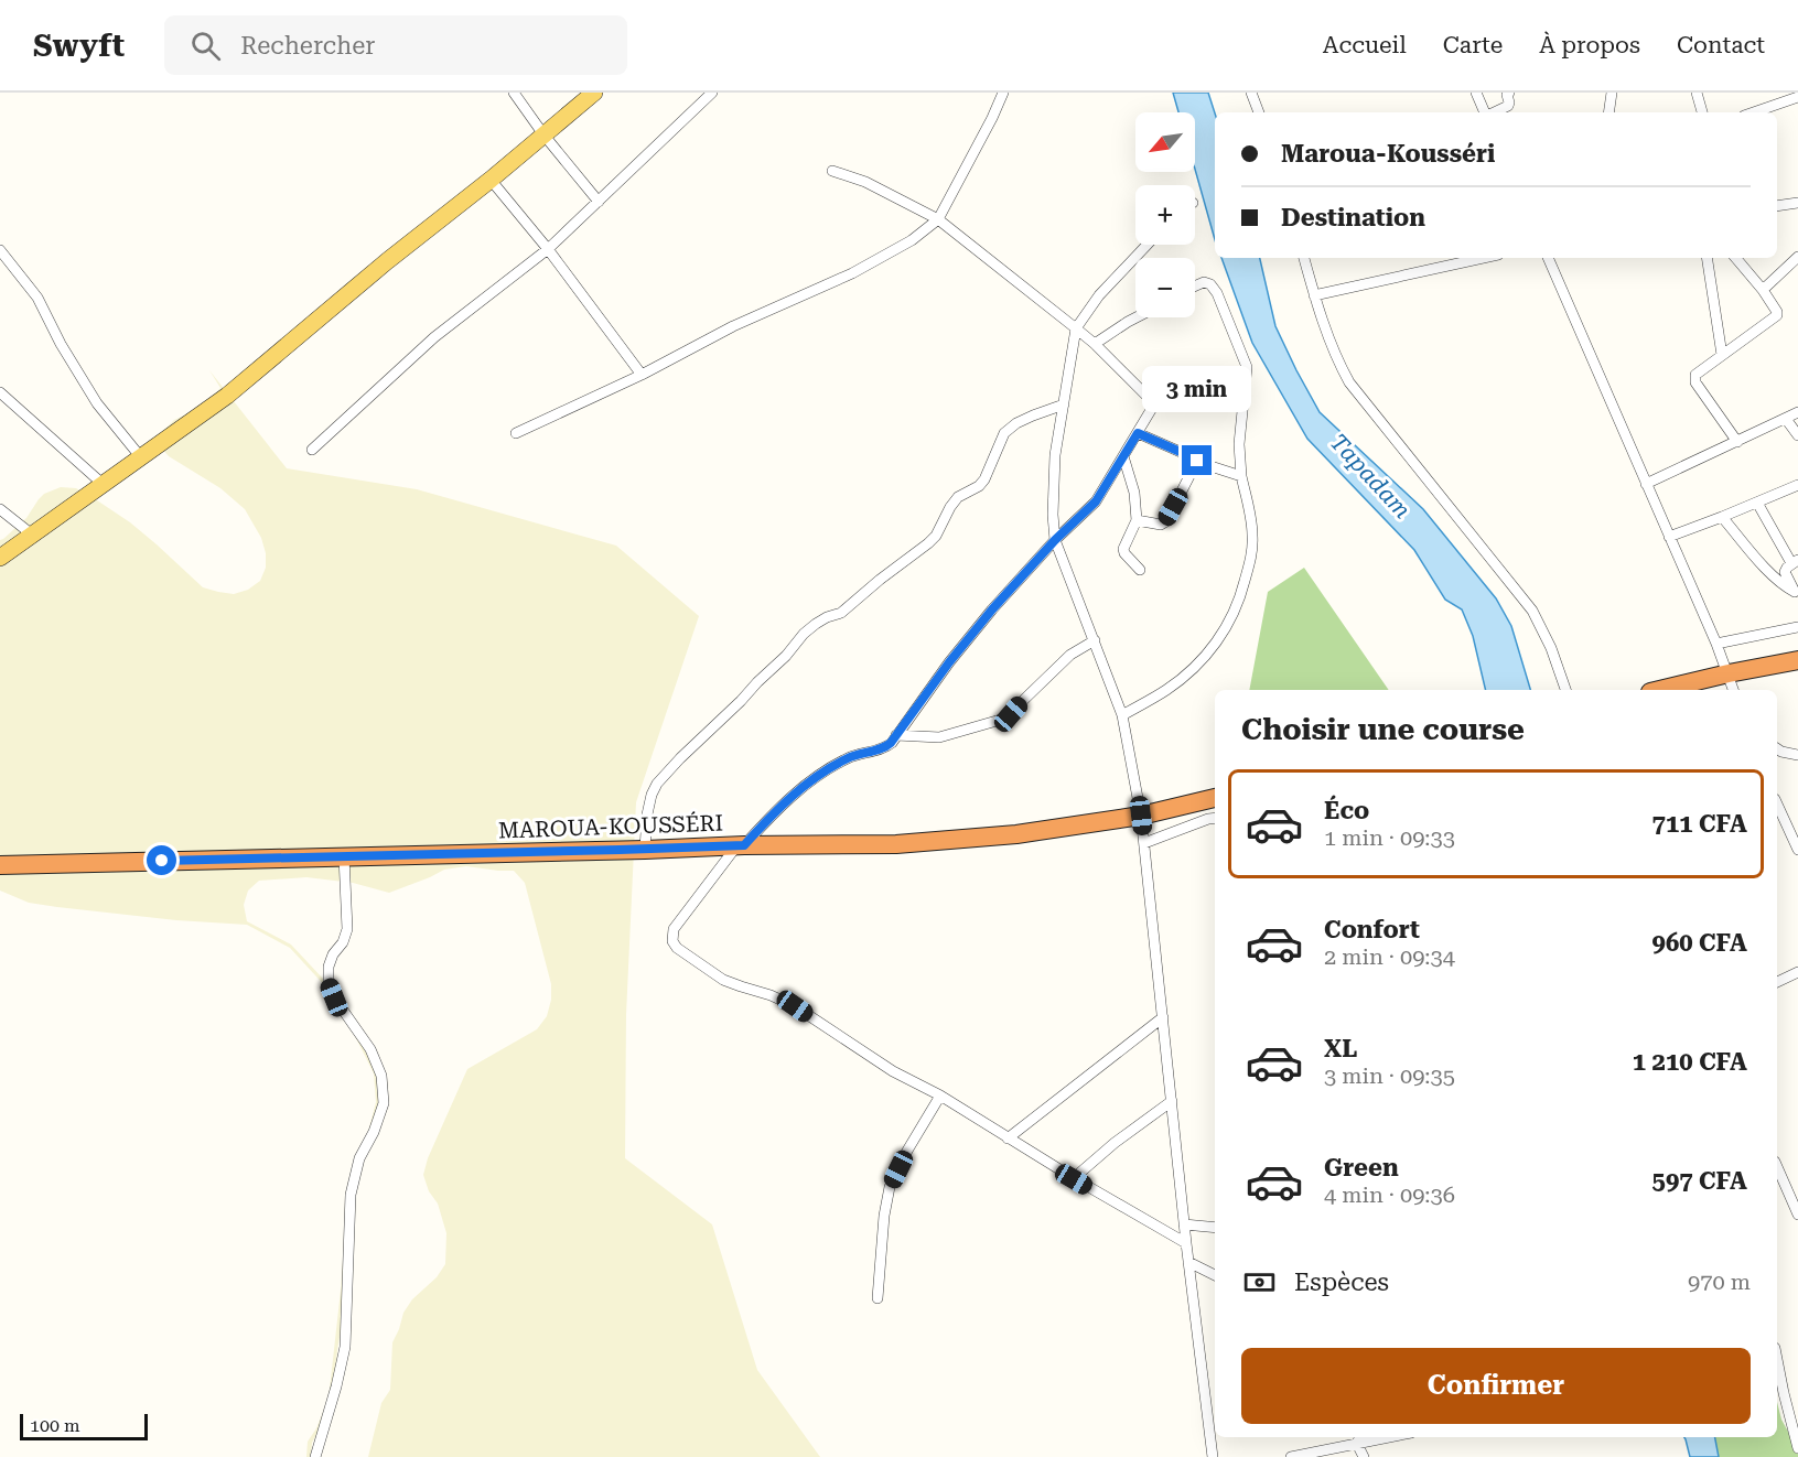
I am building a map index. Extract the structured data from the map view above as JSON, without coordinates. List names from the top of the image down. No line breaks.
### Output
{"streets":{"highway":["MAROUA-KOUSSÉRI"]},"water":["Tapadam"],"scale_bar":"100 m","north":"bottom left","page":{"header":"Swyft","search":"Rechercher","nav":["Accueil","Carte","À propos","Contact"],"map_buttons":["+","−"],"banner":["Maroua-Kousséri","Destination"],"bubble":"3 min","heading":"Choisir une course","list":[{"name":"Éco","note":"1 min · 09:33","value":"711 CFA"},{"name":"Confort","note":"2 min · 09:34","value":"960 CFA"},{"name":"XL","note":"3 min · 09:35","value":"1 210 CFA"},{"name":"Green","note":"4 min · 09:36","value":"597 CFA"}],"pay":["Espèces","970 m"],"buttons":"Confirmer","scale":"100 m"}}
